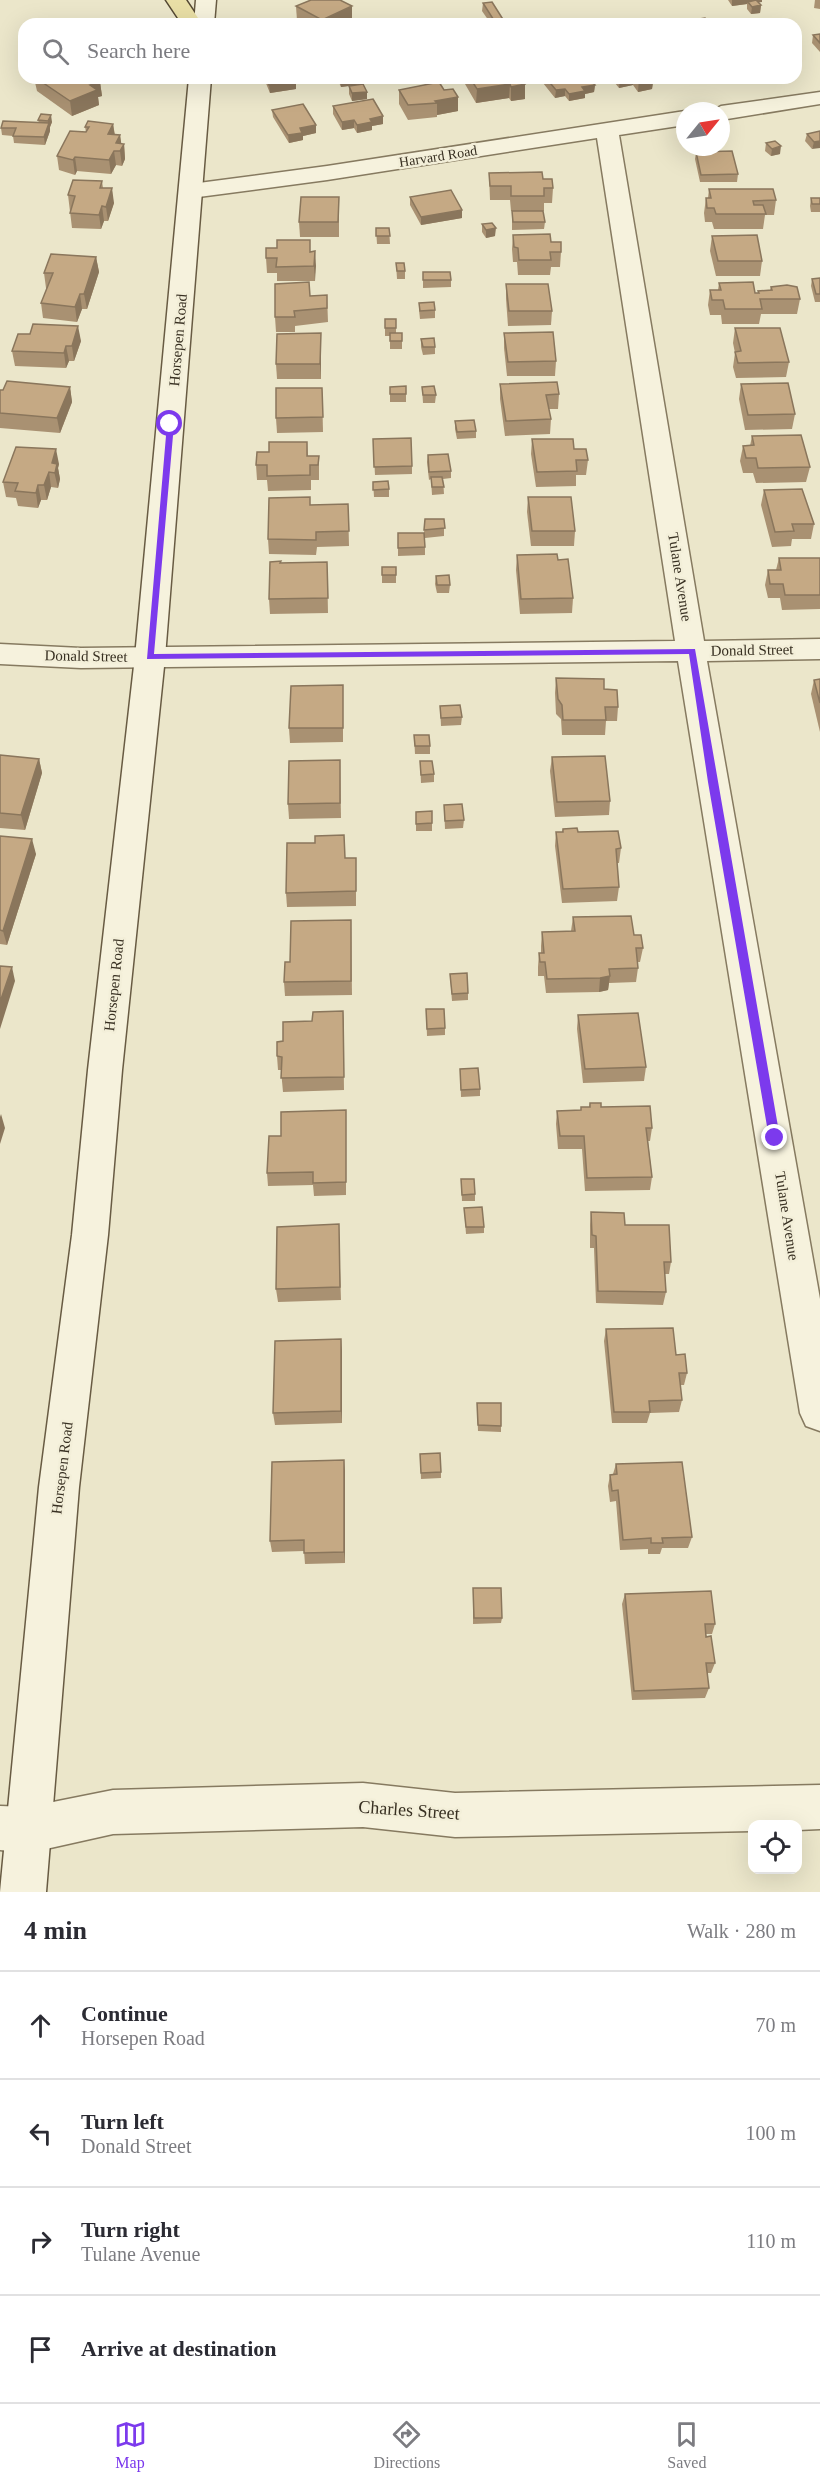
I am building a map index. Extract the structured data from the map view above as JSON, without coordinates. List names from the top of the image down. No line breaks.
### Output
{"streets":{"street":["Harvard Road","Horsepen Road","Tulane Avenue","Donald Street","Charles Street"]},"crossings":[["Harvard Road","Horsepen Road"],["Harvard Road","Tulane Avenue"],["Horsepen Road","Donald Street"],["Horsepen Road","Charles Street"],["Tulane Avenue","Donald Street"]],"north":"top right","page":{"search":"Search here","heading":["4 min","Walk · 280 m"],"list":[["Continue","Horsepen Road","70 m"],["Turn left","Donald Street","100 m"],["Turn right","Tulane Avenue","110 m"],"Arrive at destination"],"nav":["Map","Directions","Saved"]}}
